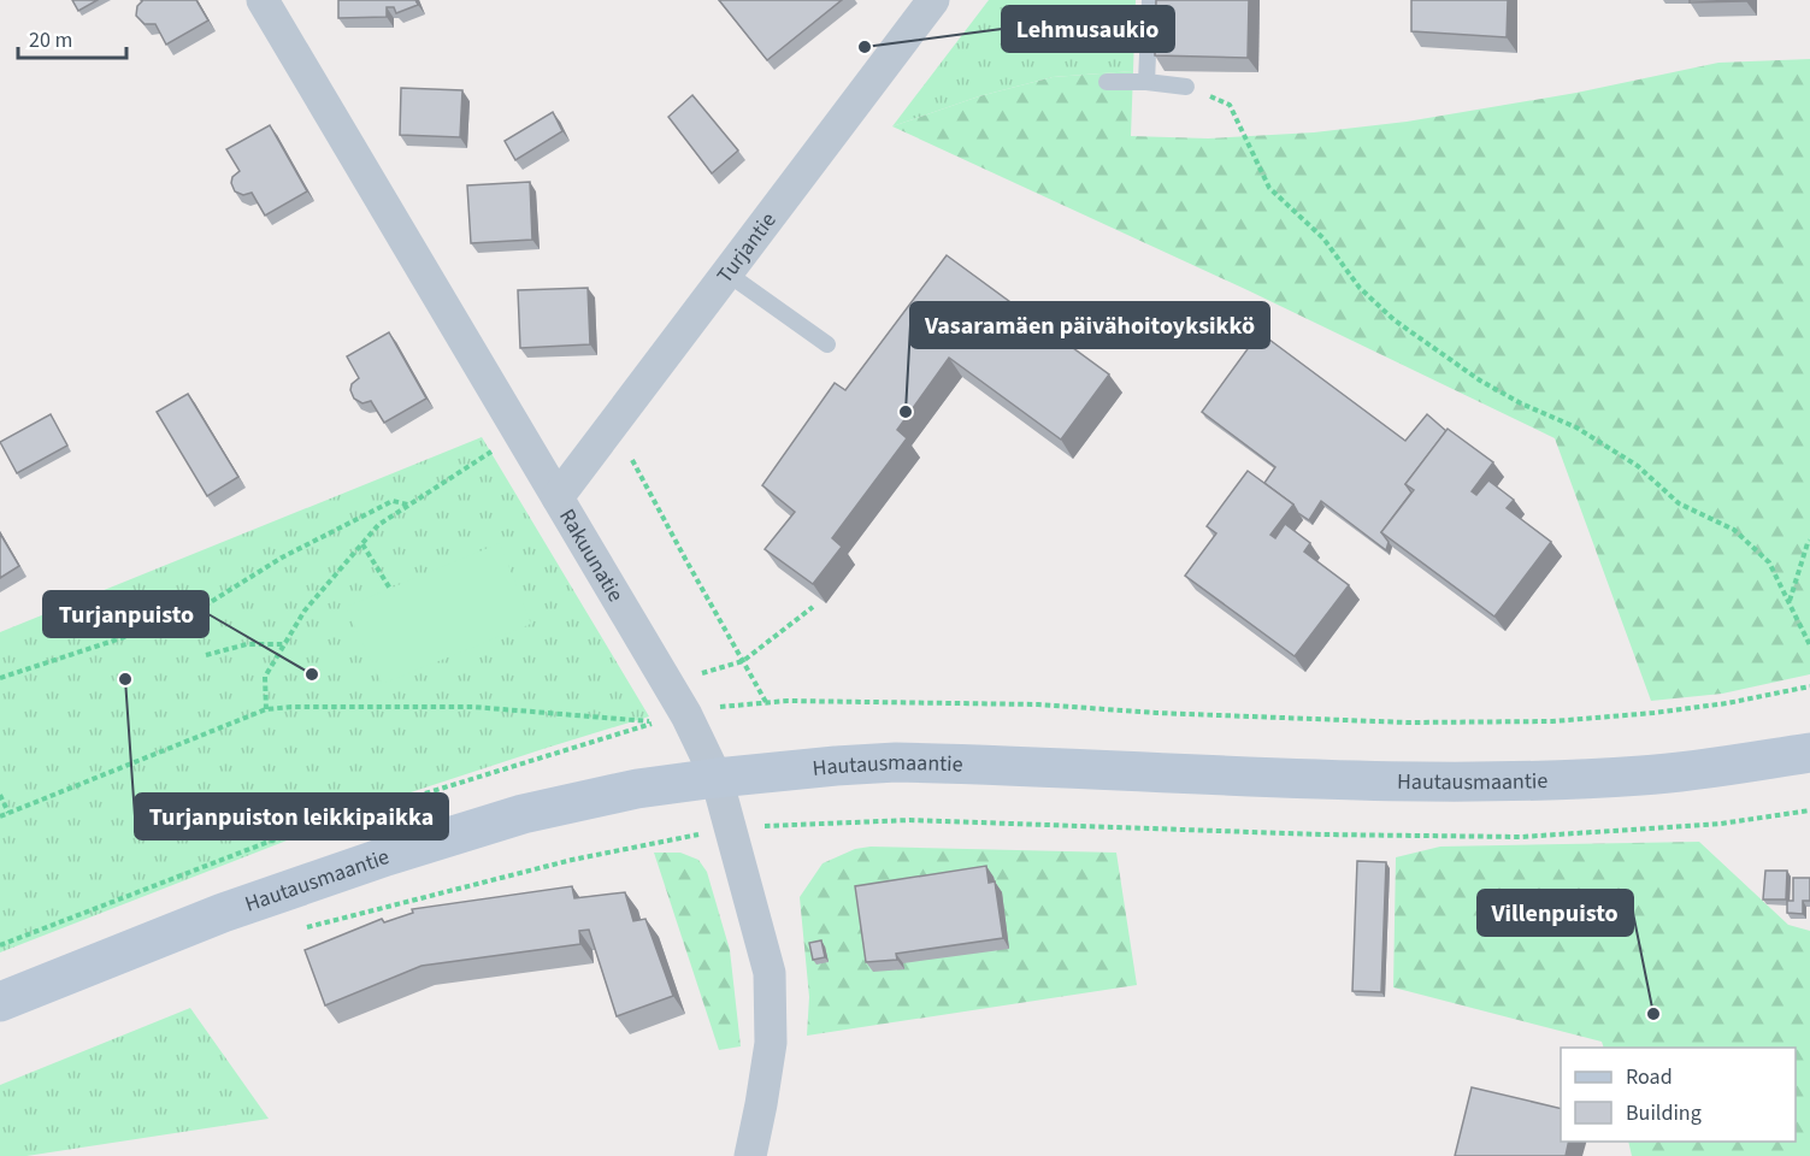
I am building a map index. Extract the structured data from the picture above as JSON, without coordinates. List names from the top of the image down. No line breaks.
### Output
{"streets":{"street":["Turjantie","Rakuunatie","Hautausmaantie"]},"crossings":[["Turjantie","Rakuunatie"],["Rakuunatie","Hautausmaantie"]],"places":["Lehmusaukio","Vasaramäen päivähoitoyksikkö","Turjanpuisto","Turjanpuiston leikkipaikka","Villenpuisto"],"legend":["Road","Building"],"scale_bar":"20 m"}
